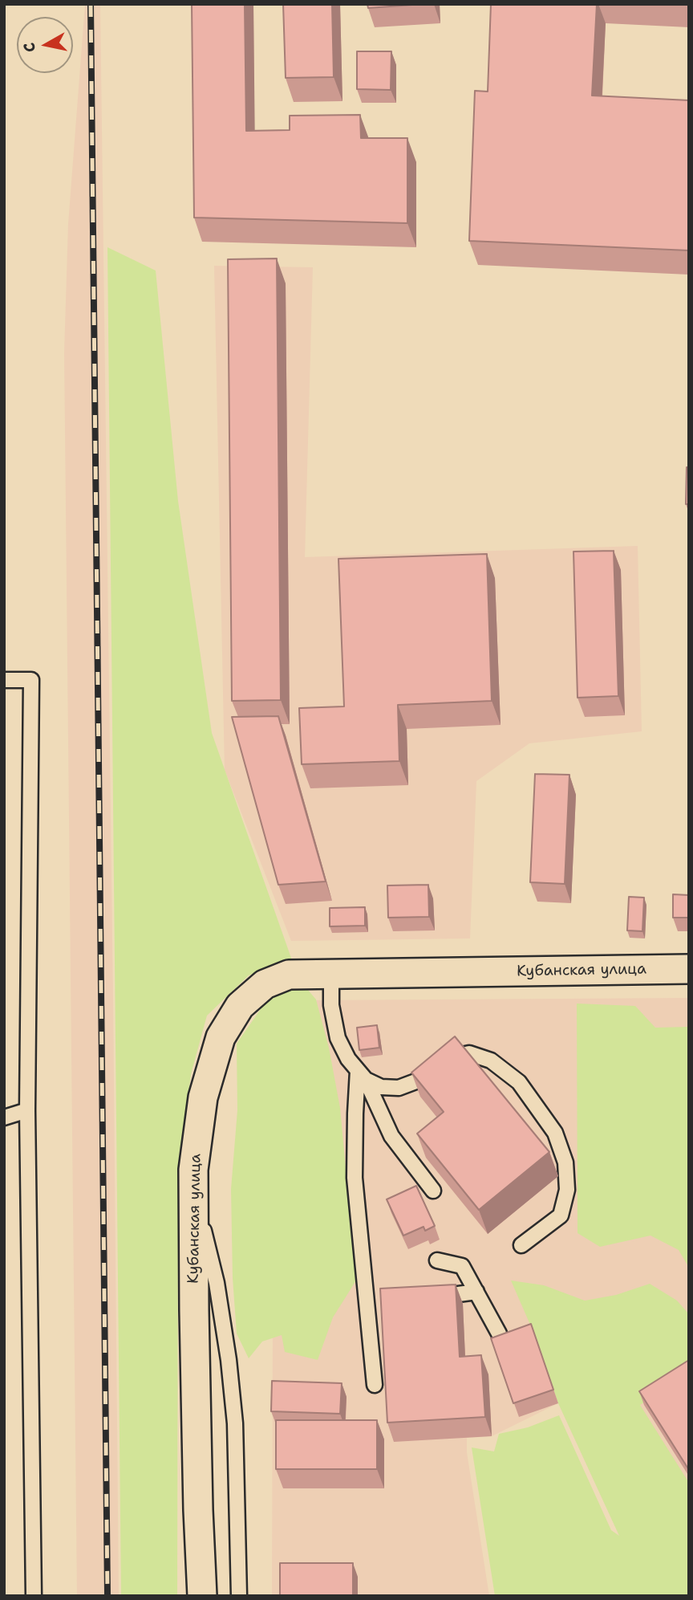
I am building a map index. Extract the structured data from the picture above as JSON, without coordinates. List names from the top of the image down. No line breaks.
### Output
{"streets":{"street":["Кубанская улица"]},"north":"left"}
